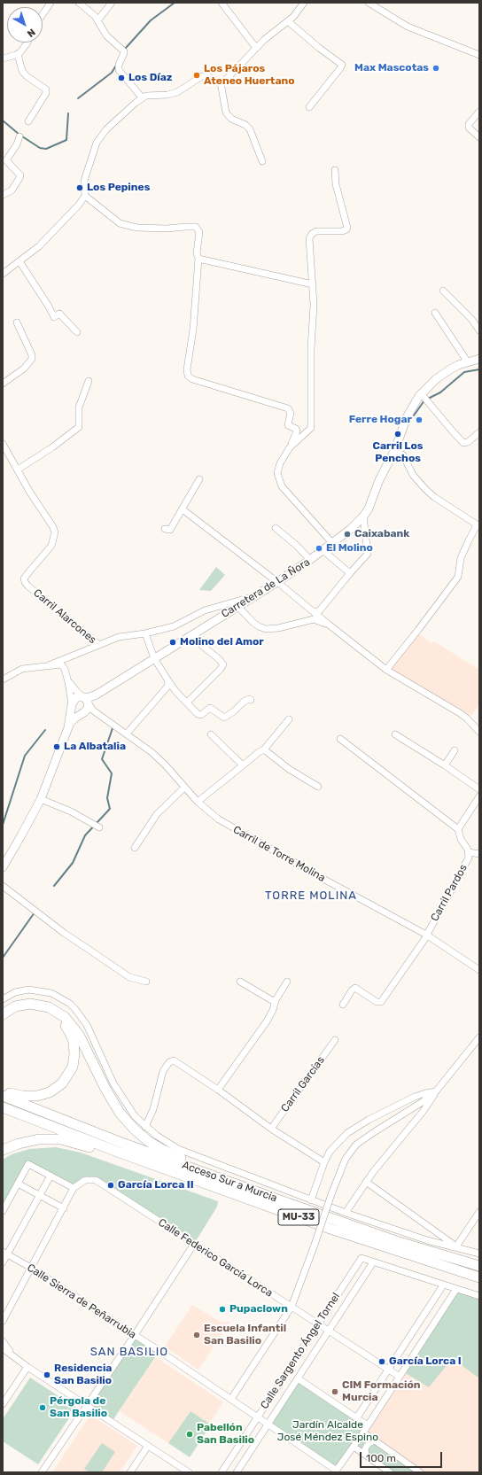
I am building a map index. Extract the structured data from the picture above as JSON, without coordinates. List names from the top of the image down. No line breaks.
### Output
{"streets":{"highway":["Acceso Sur a Murcia","MU-33"],"main road":["Carretera de La Ñora"],"street":["Carril Alarcones","Carril de Torre Molina","Carril Pardos","Carril Garcías","Calle Federico García Lorca","Calle Sierra de Peñarrubia","Calle Sargento Ángel Tornel"]},"crossings":[["Carretera de La Ñora","Carril de Torre Molina"],["Carril de Torre Molina","Carril Pardos"],["Calle Federico García Lorca","Calle Sargento Ángel Tornel"],["Calle Sierra de Peñarrubia","Calle Sargento Ángel Tornel"]],"districts":["TORRE MOLINA","SAN BASILIO"],"parks":["Jardín Alcalde José Méndez Espino"],"places":["Max Mascotas","Los Pájaros Ateneo Huertano","Los Díaz","Los Pepines","Ferre Hogar","Carril Los Penchos","Caixabank","El Molino","Molino del Amor","La Albatalia","García Lorca II","Pupaclown","Escuela Infantil San Basilio","García Lorca I","Residencia San Basilio","CIM Formación Murcia","Pérgola de San Basilio","Pabellón San Basilio"],"scale_bar":"100 m","north":"bottom right"}
